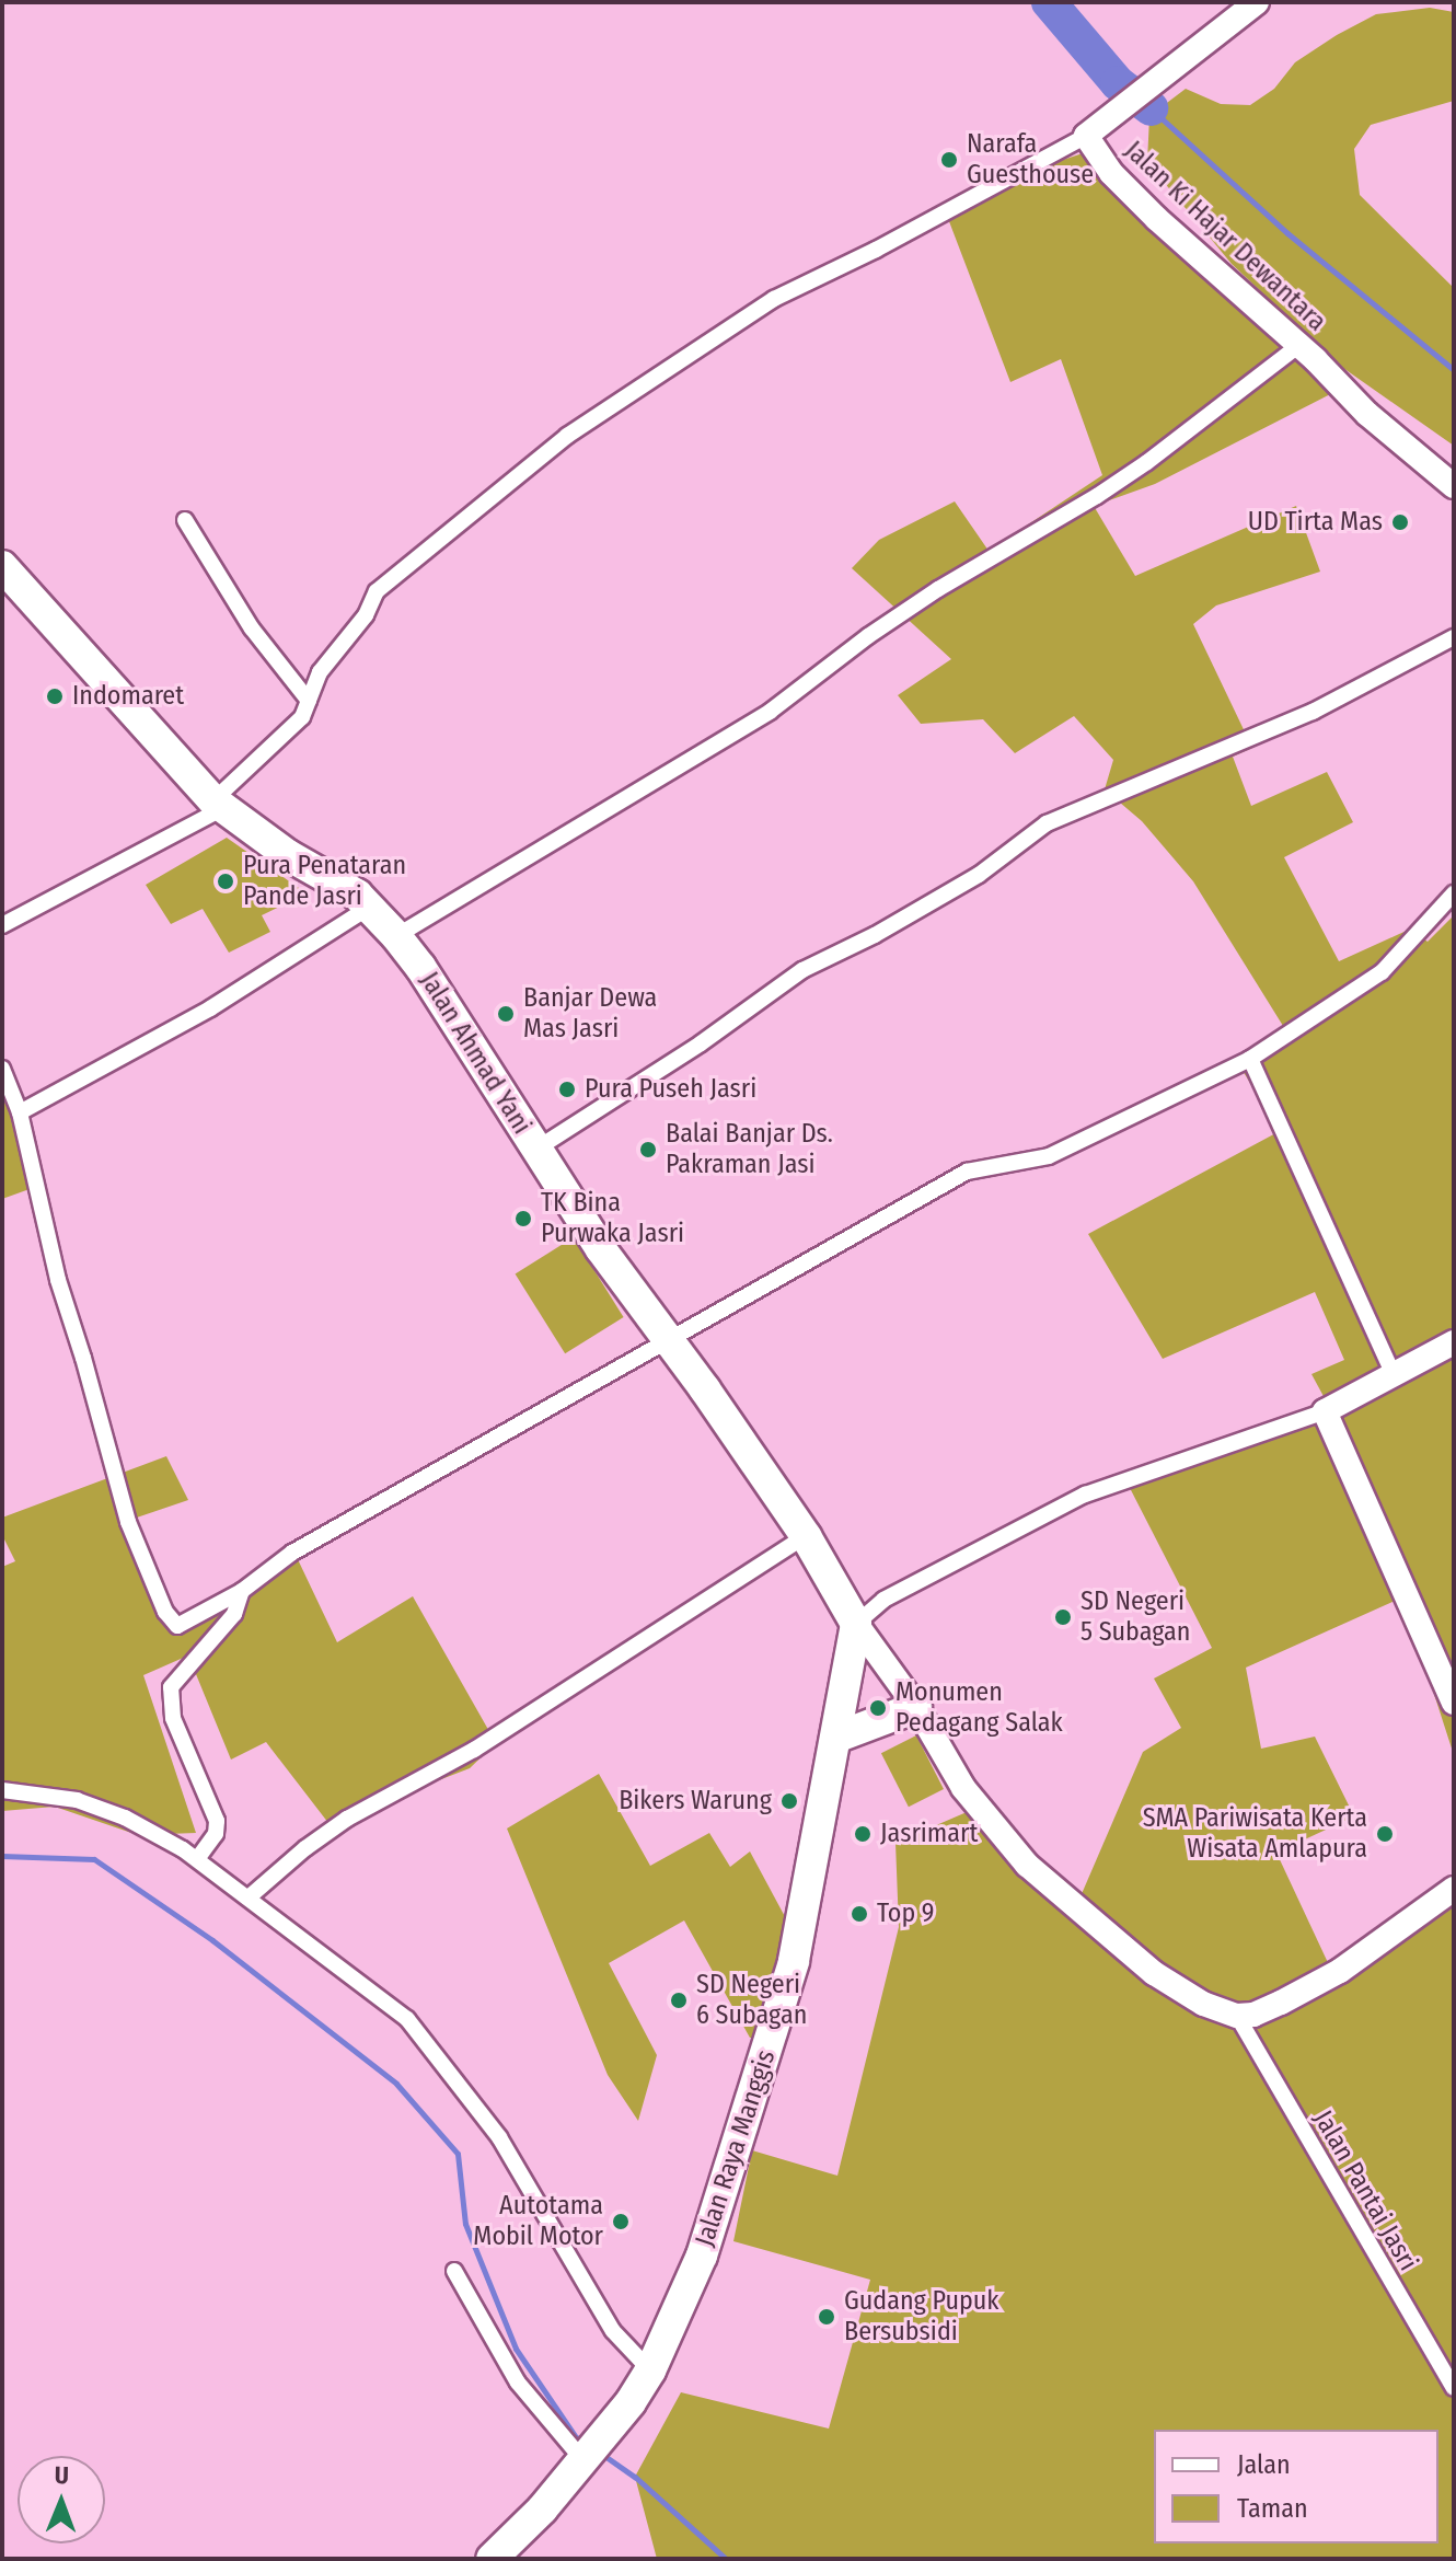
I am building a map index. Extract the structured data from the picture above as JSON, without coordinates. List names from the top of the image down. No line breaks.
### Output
{"streets":{"highway":["Jalan Ahmad Yani","Jalan Raya Manggis"],"street":["Jalan Ki Hajar Dewantara","Jalan Pantai Jasri"]},"crossings":[["Jalan Ahmad Yani","Jalan Raya Manggis"]],"places":["Narafa Guesthouse","UD Tirta Mas","Indomaret","Pura Penataran Pande Jasri","Banjar Dewa Mas Jasri","Pura Puseh Jasri","Balai Banjar Ds. Pakraman Jasi","TK Bina Purwaka Jasri","SD Negeri 5 Subagan","Monumen Pedagang Salak","Bikers Warung","Jasrimart","SMA Pariwisata Kerta Wisata Amlapura","Top 9","SD Negeri 6 Subagan","Autotama Mobil Motor","Gudang Pupuk Bersubsidi"],"legend":["Jalan","Taman"],"north":"top"}
